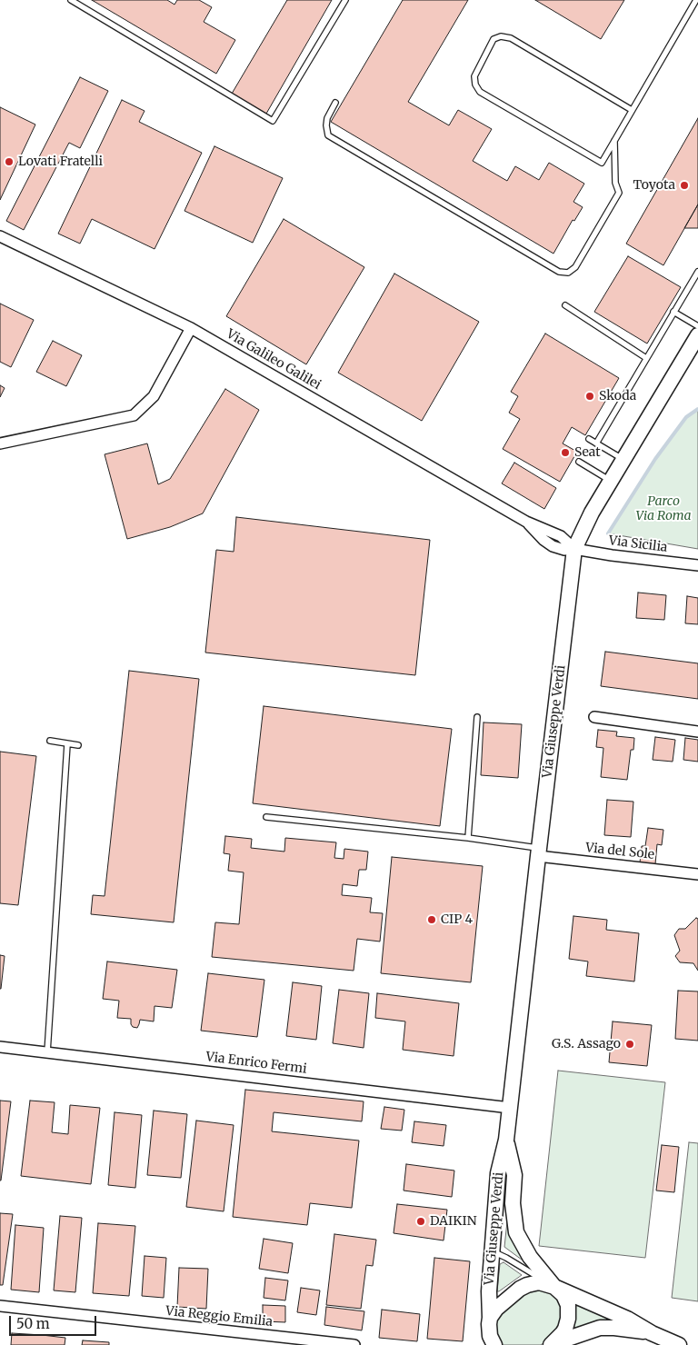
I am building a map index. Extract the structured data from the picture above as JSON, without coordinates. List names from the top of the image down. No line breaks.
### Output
{"streets":{"main road":["Via Giuseppe Verdi"],"street":["Via Galileo Galilei","Via Sicilia","Via del Sole","Via Enrico Fermi","Via Reggio Emilia"]},"crossings":[["Via Galileo Galilei","Via Sicilia"],["Via Galileo Galilei","Via Giuseppe Verdi"],["Via Sicilia","Via Giuseppe Verdi"],["Via Giuseppe Verdi","Via del Sole"],["Via Giuseppe Verdi","Via Enrico Fermi"]],"parks":["Parco Via Roma"],"places":["Lovati Fratelli","Toyota","Skoda","Seat","CIP 4","G.S. Assago","DAIKIN"],"scale_bar":"50 m"}
